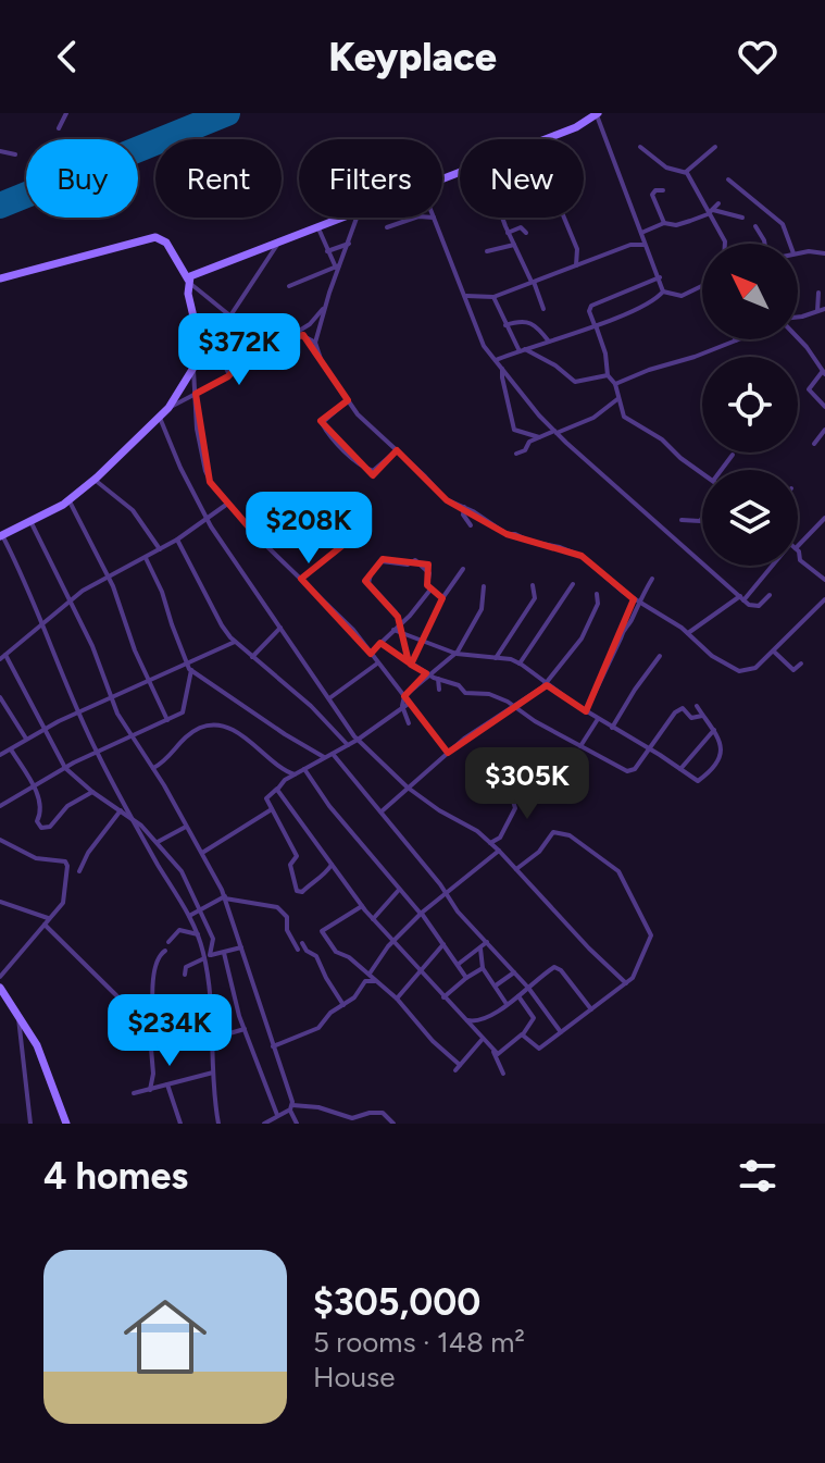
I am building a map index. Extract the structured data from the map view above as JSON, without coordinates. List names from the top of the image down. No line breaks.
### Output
{"north":"top left","page":{"header":"Keyplace","chip":["Buy","Rent","Filters","New"],"price":["$372K","$208K","$305K","$234K"],"heading":"4 homes","list":[{"name":"$305,000","note":"5 rooms · 148 m² · House"}]}}
